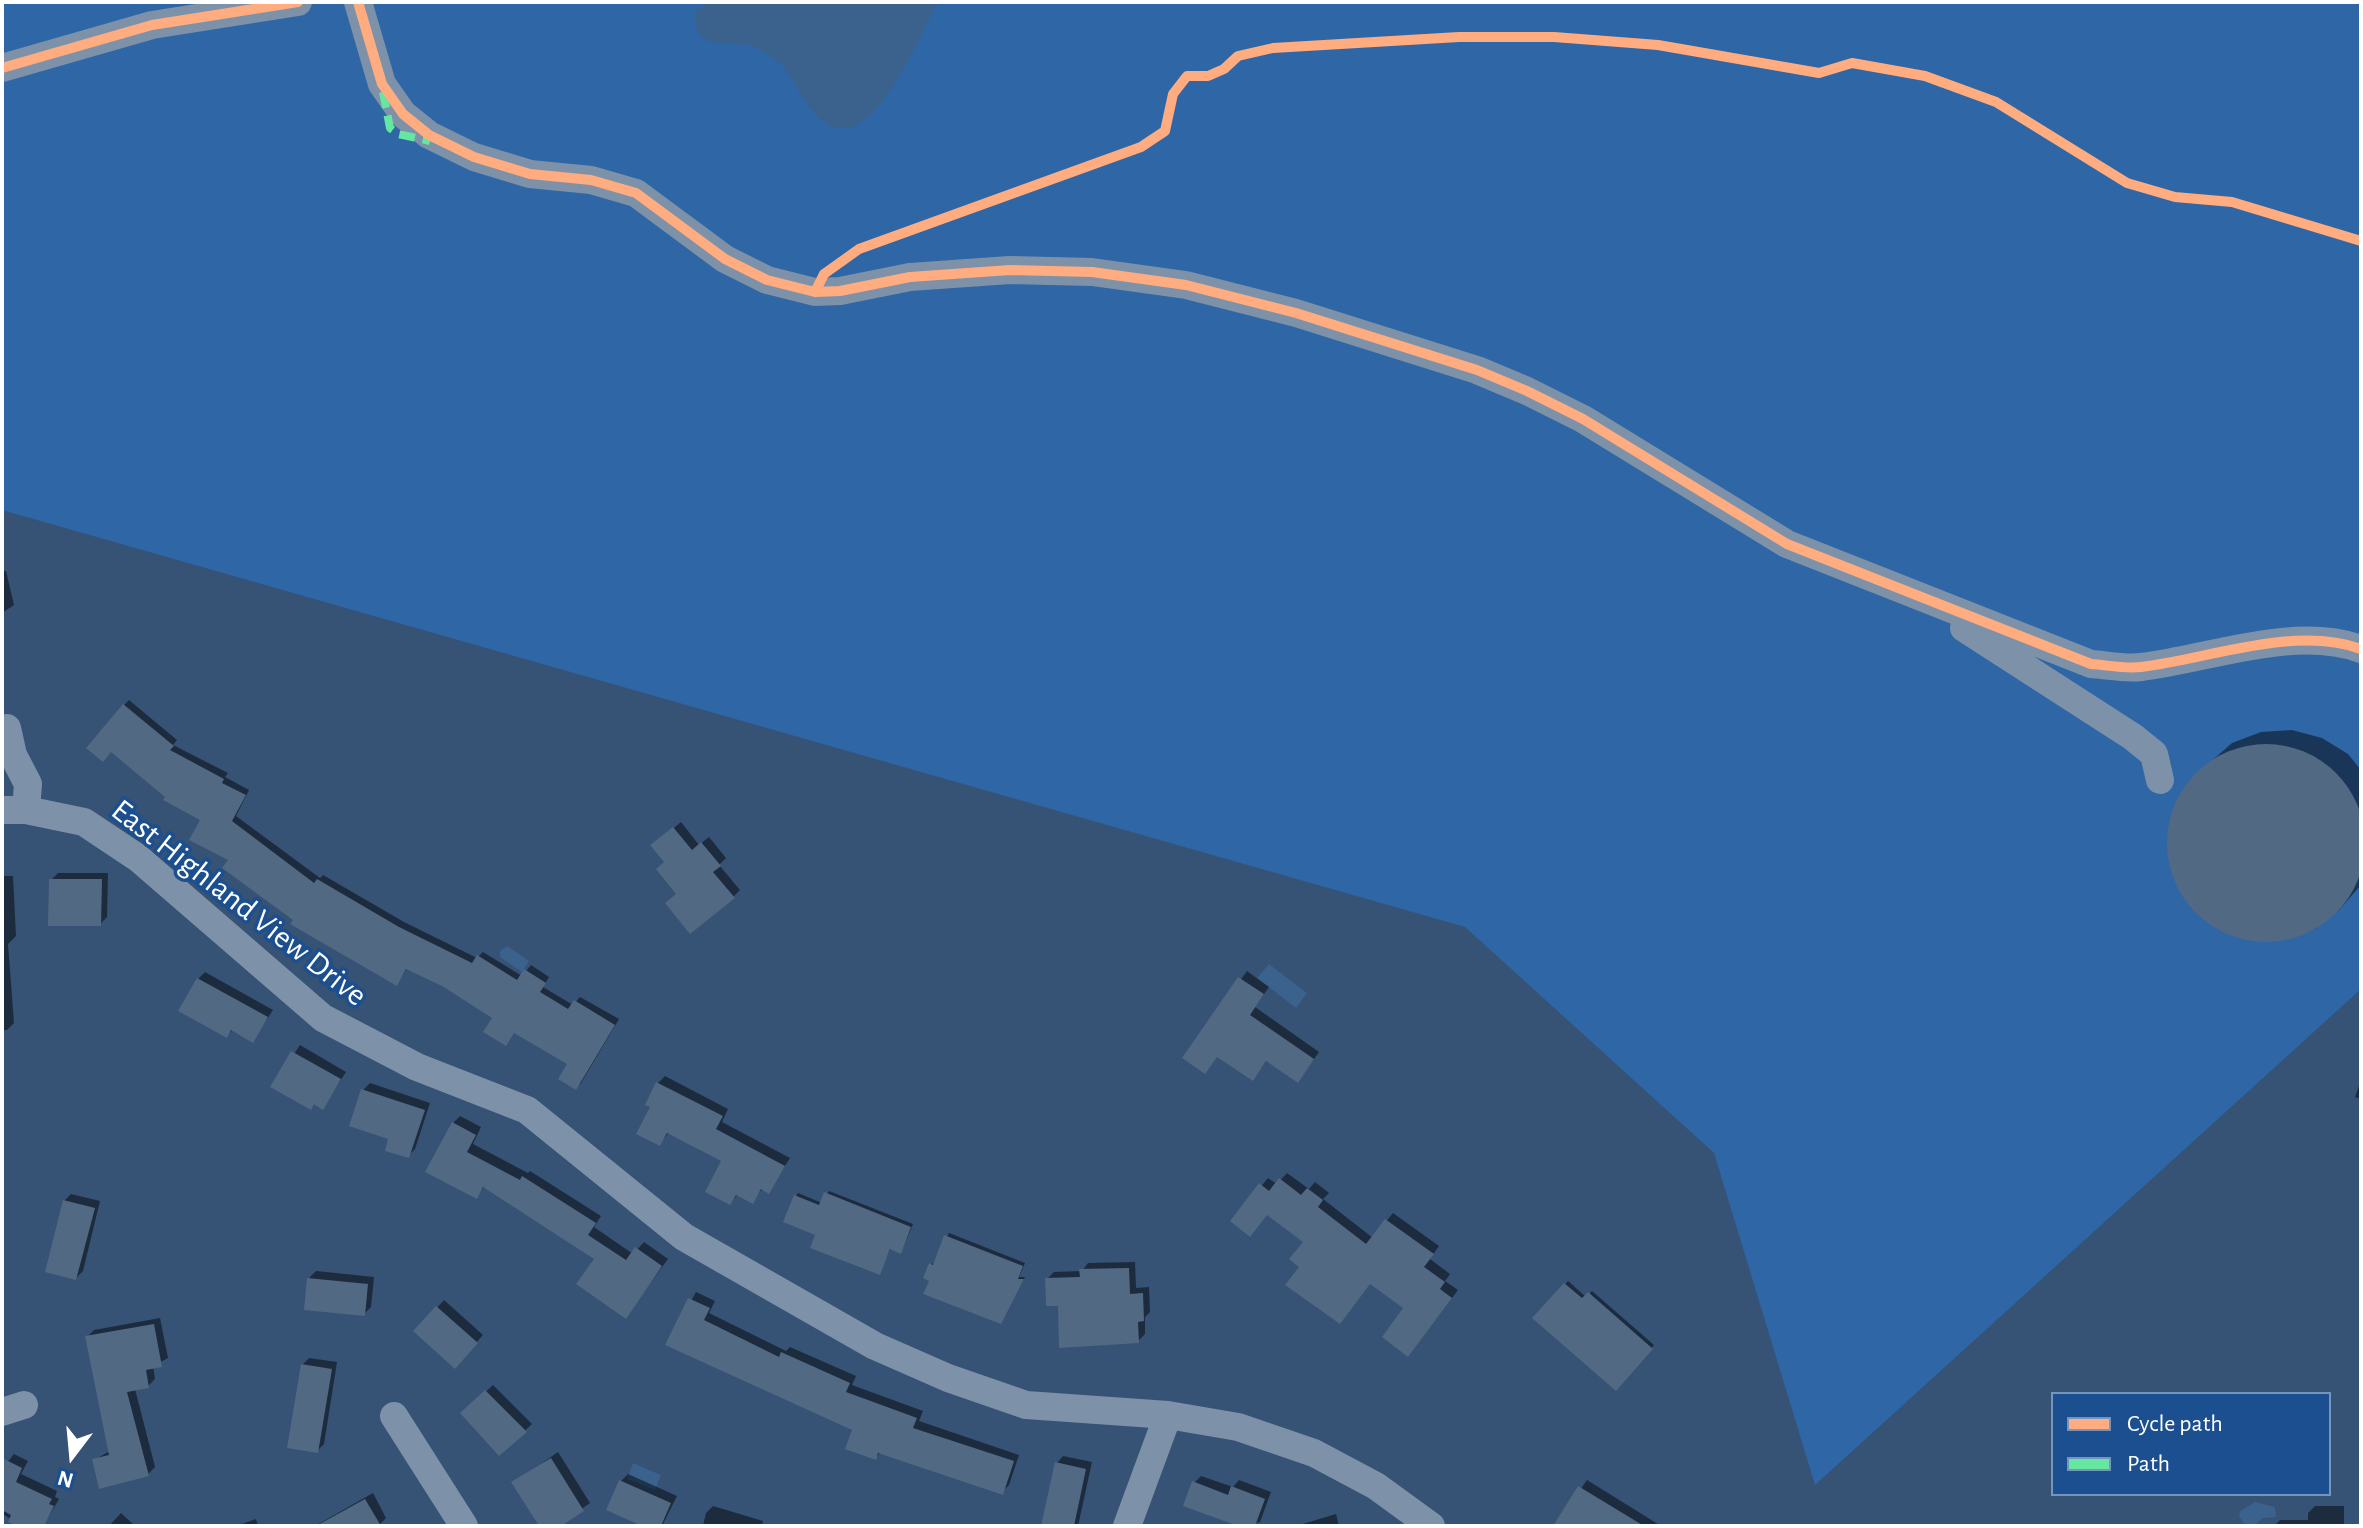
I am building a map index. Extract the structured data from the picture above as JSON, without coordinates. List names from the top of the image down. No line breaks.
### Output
{"streets":{"street":["East Highland View Drive"]},"legend":["Cycle path","Path"],"north":"bottom"}
